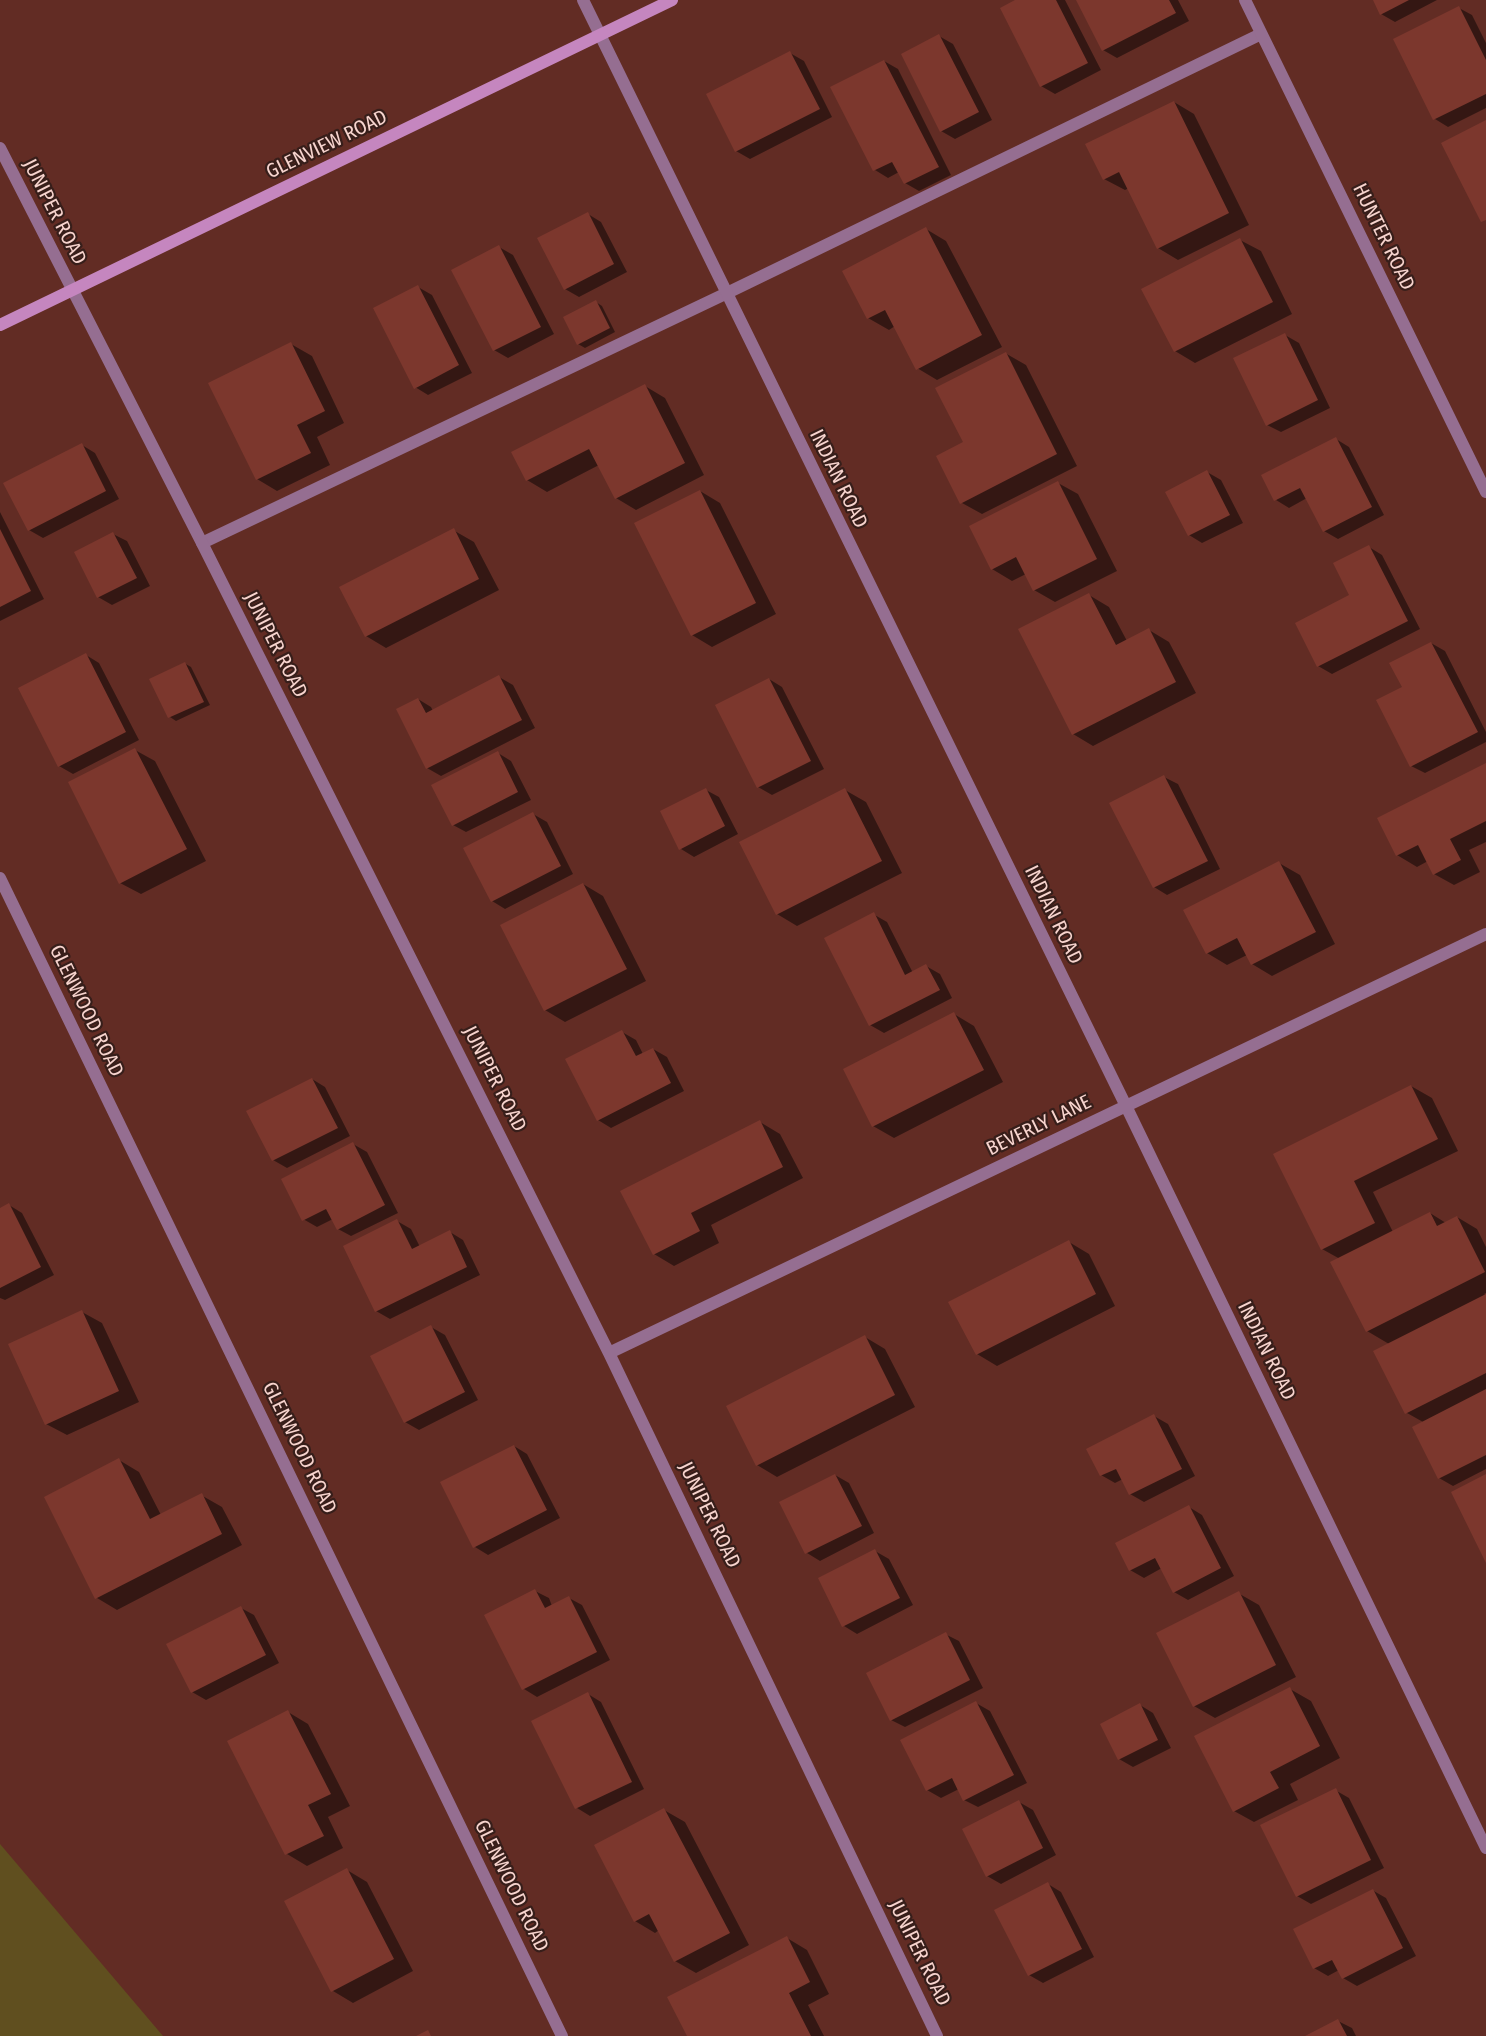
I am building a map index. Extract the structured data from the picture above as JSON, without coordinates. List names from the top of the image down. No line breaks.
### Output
{"streets":{"main road":["GLENVIEW ROAD"],"street":["JUNIPER ROAD","HUNTER ROAD","INDIAN ROAD","GLENWOOD ROAD","BEVERLY LANE"]},"crossings":[["GLENVIEW ROAD","JUNIPER ROAD"],["GLENVIEW ROAD","INDIAN ROAD"],["JUNIPER ROAD","BEVERLY LANE"],["INDIAN ROAD","BEVERLY LANE"]]}
